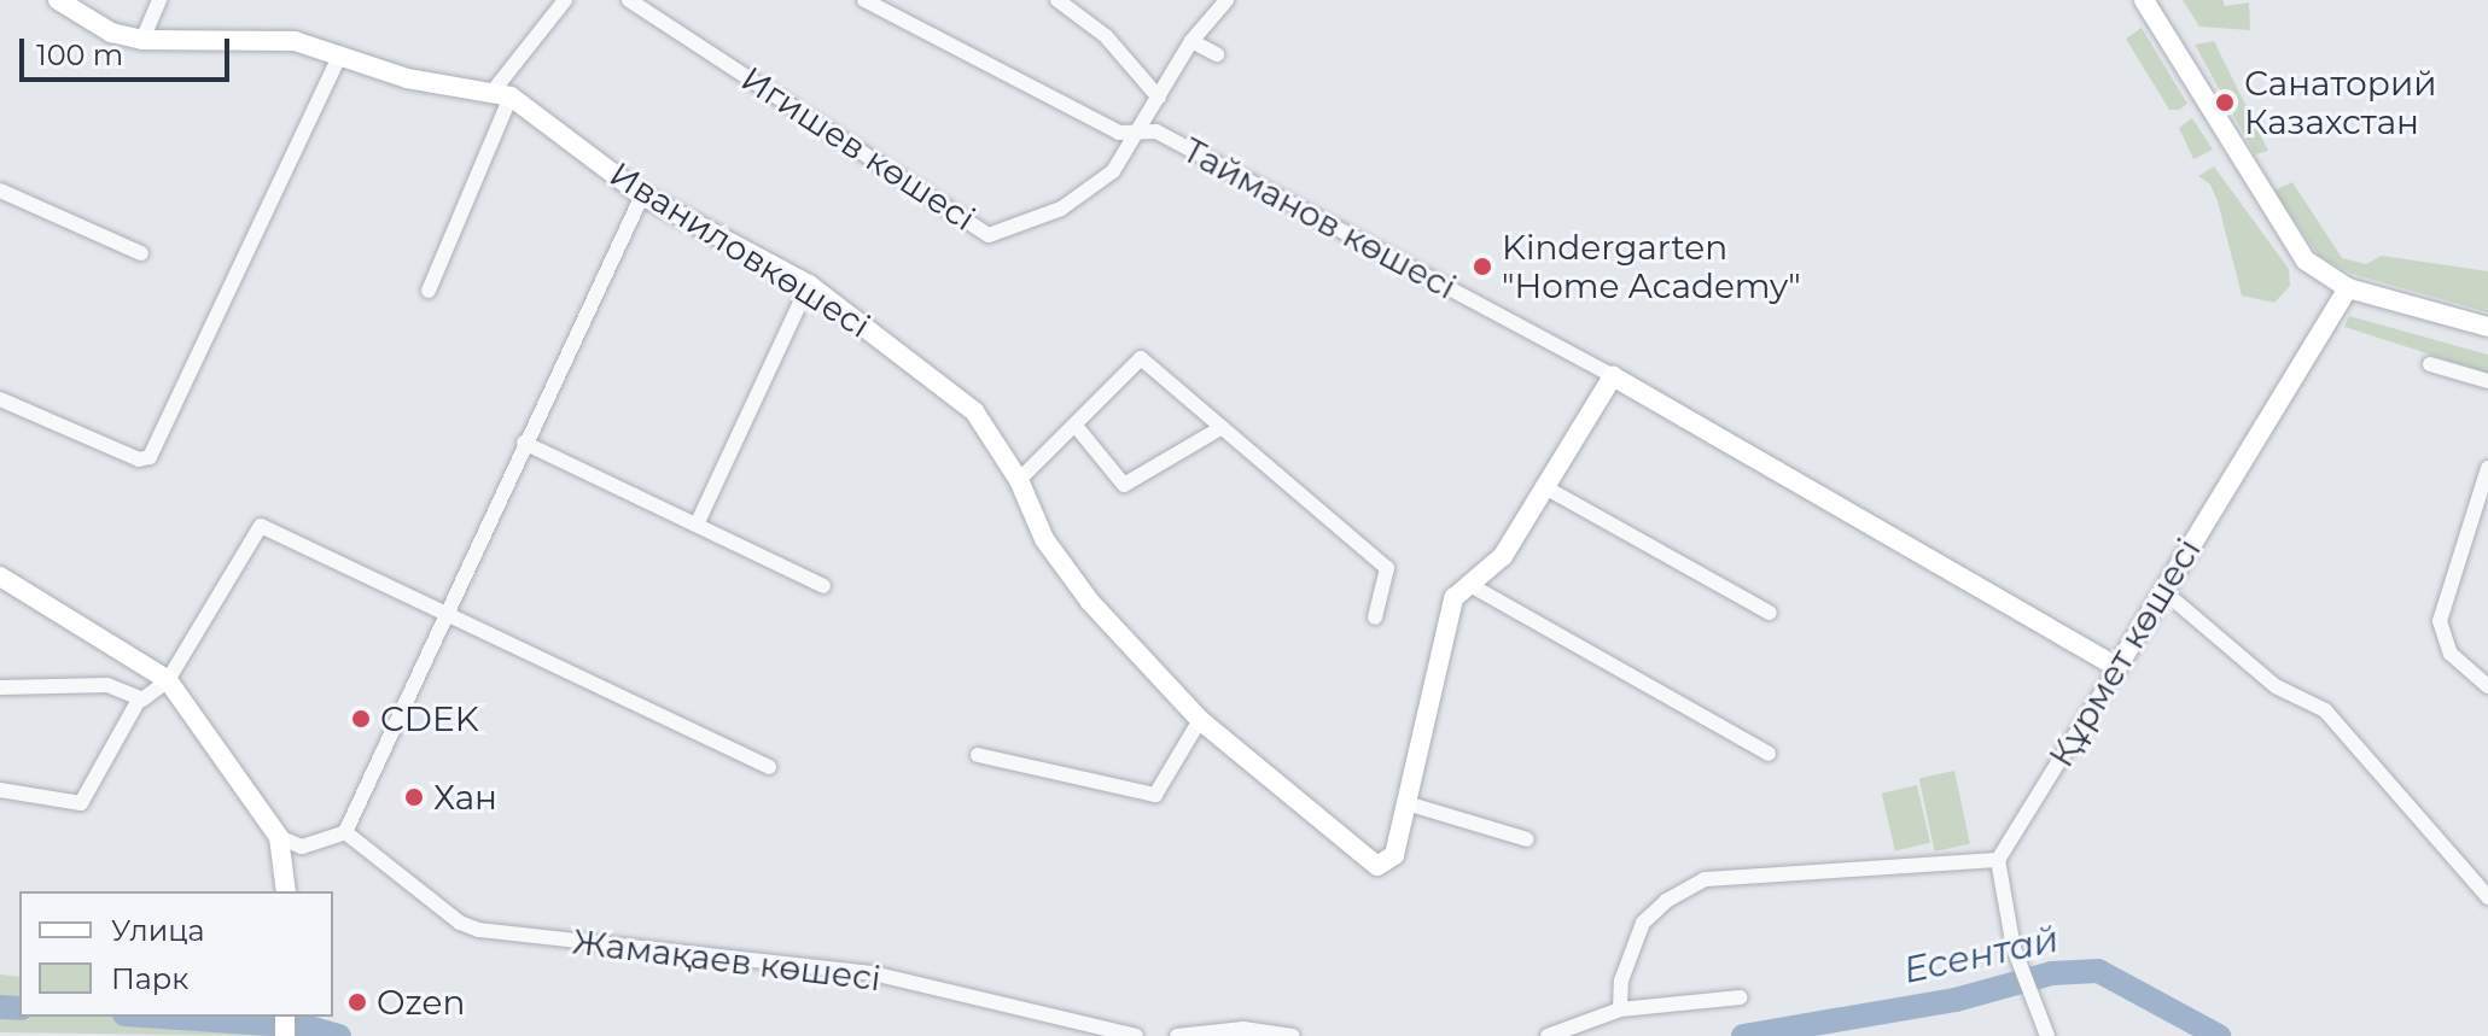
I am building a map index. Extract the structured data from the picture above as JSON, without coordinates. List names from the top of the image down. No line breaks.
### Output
{"streets":{"street":["Игишев көшесі","Тайманов көшесі","Иваниловкөшесі","Құрмет көшесі","Жамақаев көшесі"]},"crossings":[["Игишев көшесі","Тайманов көшесі"],["Тайманов көшесі","Иваниловкөшесі"],["Тайманов көшесі","Құрмет көшесі"]],"water":["Есентай"],"places":["Санаторий Казахстан","Kindergarten \"Home Academy\"","CDEK","Хан","Ozen"],"legend":["Улица","Парк"],"scale_bar":"100 m"}
